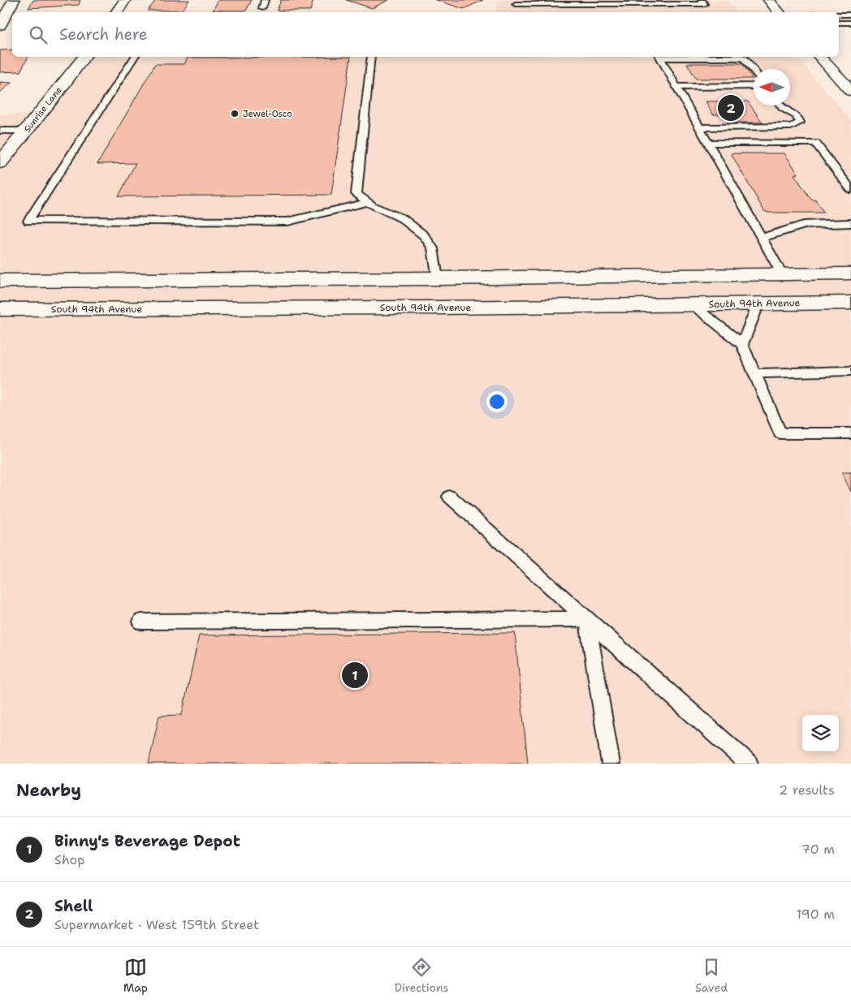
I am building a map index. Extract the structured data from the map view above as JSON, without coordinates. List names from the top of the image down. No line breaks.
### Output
{"streets":{"street":["Sunrise Lane","South 94th Avenue"]},"places":["Jewel-Osco"],"north":"left","page":{"search":"Search here","pins":["2","1"],"heading":["Nearby","2 results"],"list":[{"mark":"1","name":"Binny's Beverage Depot","note":"Shop","value":"70 m"},{"mark":"2","name":"Shell","note":"Supermarket · West 159th Street","value":"190 m"}],"nav":["Map","Directions","Saved"]}}
